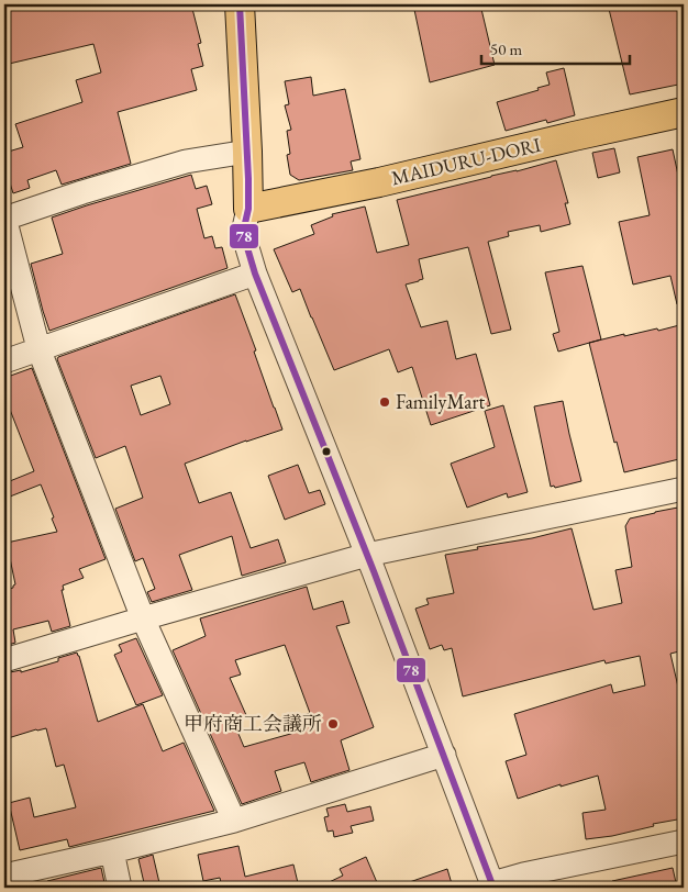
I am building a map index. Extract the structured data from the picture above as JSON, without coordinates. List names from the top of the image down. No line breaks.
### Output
{"streets":{"main road":["MAIDURU-DORI"]},"places":["FamilyMart","甲府商工会議所"],"lines":["transit line 78"],"scale_bar":"50 m"}
